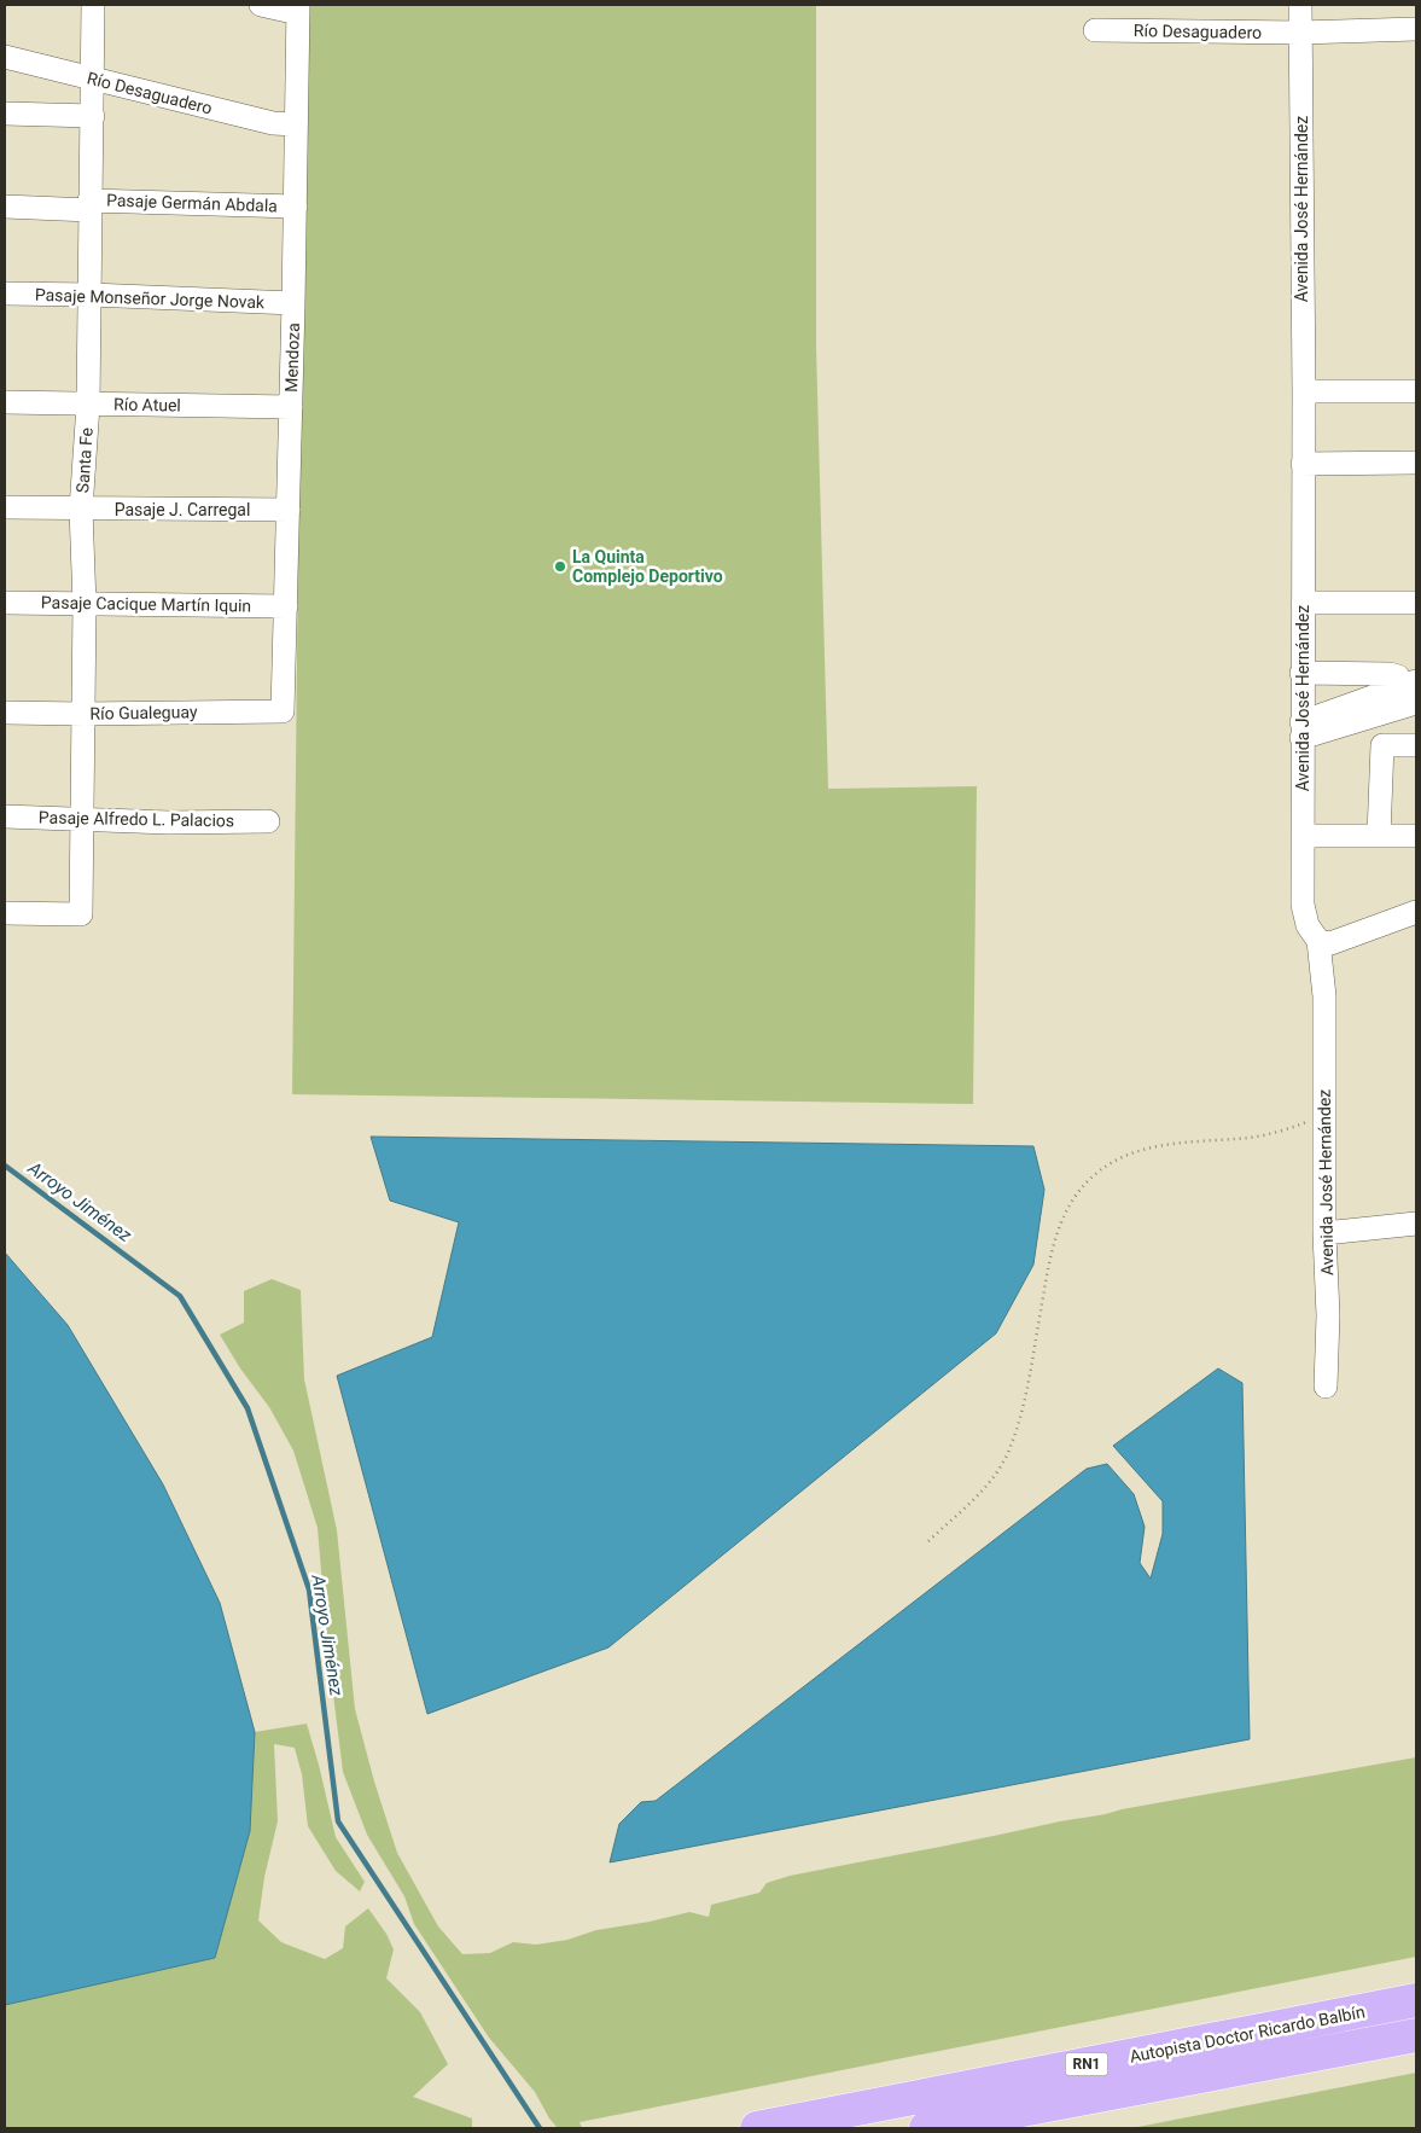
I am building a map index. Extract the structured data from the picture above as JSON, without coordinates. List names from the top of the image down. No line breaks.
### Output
{"streets":{"highway":["Autopista Doctor Ricardo Balbín","RN1"],"street":["Río Desaguadero","Pasaje Germán Abdala","Avenida José Hernández","Pasaje Monseñor Jorge Novak","Mendoza","Río Atuel","Santa Fe","Pasaje J. Carregal","Pasaje Cacique Martín Iquin","Río Gualeguay","Pasaje Alfredo L. Palacios"]},"crossings":[["Río Desaguadero","Avenida José Hernández"],["Río Desaguadero","Mendoza"],["Río Desaguadero","Santa Fe"],["Pasaje Germán Abdala","Mendoza"],["Pasaje Germán Abdala","Santa Fe"],["Pasaje Monseñor Jorge Novak","Mendoza"],["Pasaje Monseñor Jorge Novak","Santa Fe"],["Mendoza","Río Atuel"],["Mendoza","Pasaje J. Carregal"],["Mendoza","Pasaje Cacique Martín Iquin"],["Mendoza","Río Gualeguay"],["Río Atuel","Santa Fe"],["Santa Fe","Pasaje J. Carregal"],["Santa Fe","Pasaje Cacique Martín Iquin"],["Santa Fe","Río Gualeguay"],["Santa Fe","Pasaje Alfredo L. Palacios"]],"water":["Arroyo Jiménez"],"places":["La Quinta Complejo Deportivo"]}
